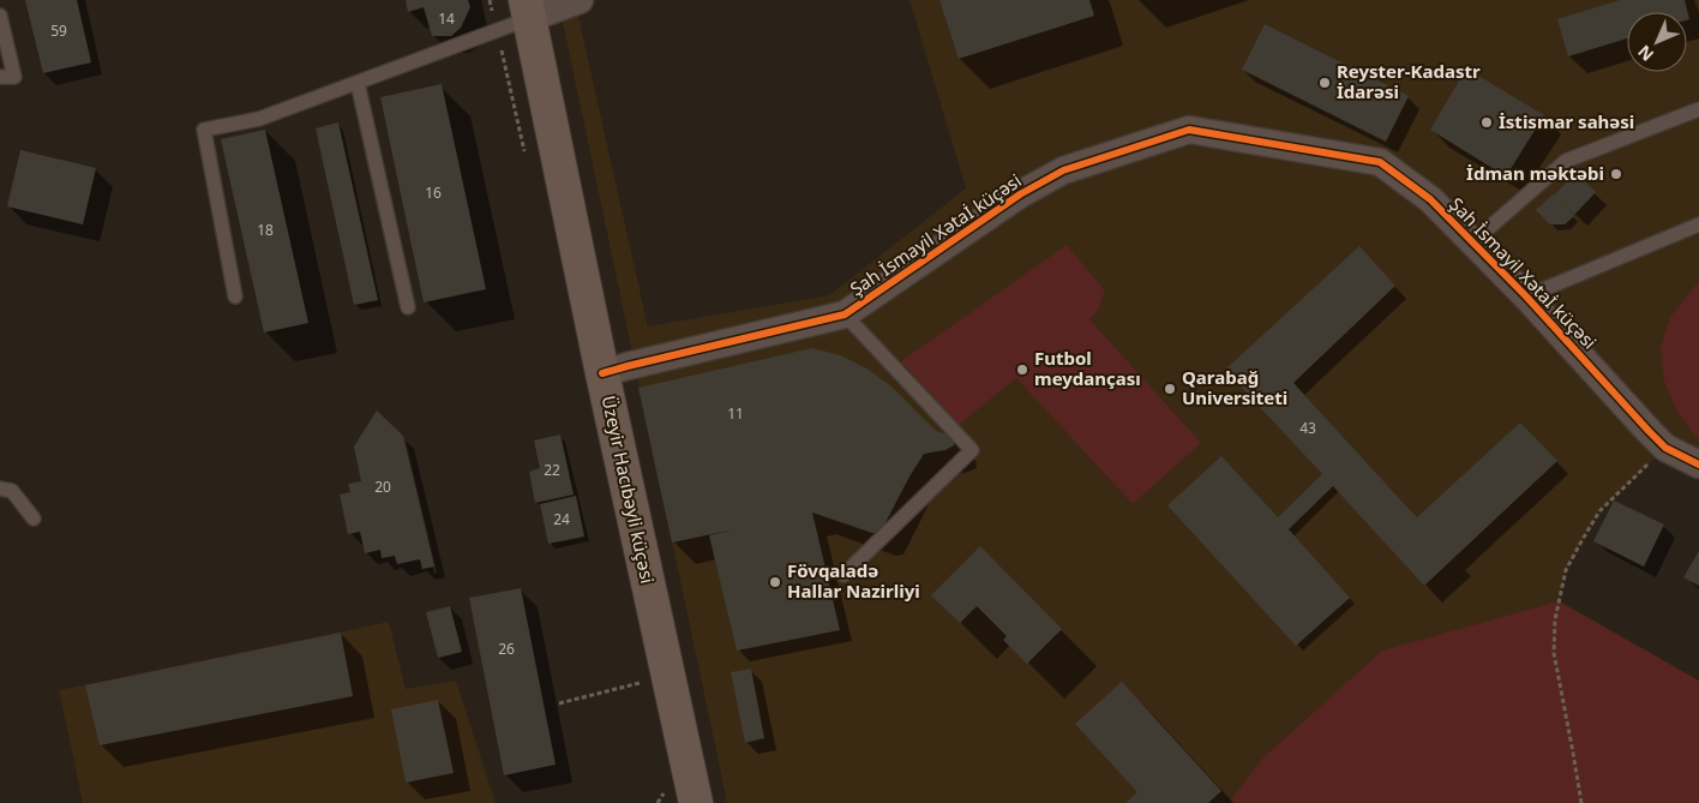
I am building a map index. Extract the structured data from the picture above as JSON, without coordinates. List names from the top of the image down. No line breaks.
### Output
{"streets":{"main road":["Üzeyir Hacıbəyli küçəsi"],"street":["Şah İsmayil Xətaİ küçəsi"]},"crossings":[["Şah İsmayil Xətaİ küçəsi","Üzeyir Hacıbəyli küçəsi"]],"places":["Reyster-Kadastr İdarəsi","İstismar sahəsi","İdman məktəbi","Futbol meydançası","Qarabağ Universiteti","Fövqaladə Hallar Nazirliyi"],"house_numbers":["14","59","16","18","11","43","22","20","24","26"],"north":"bottom left"}
